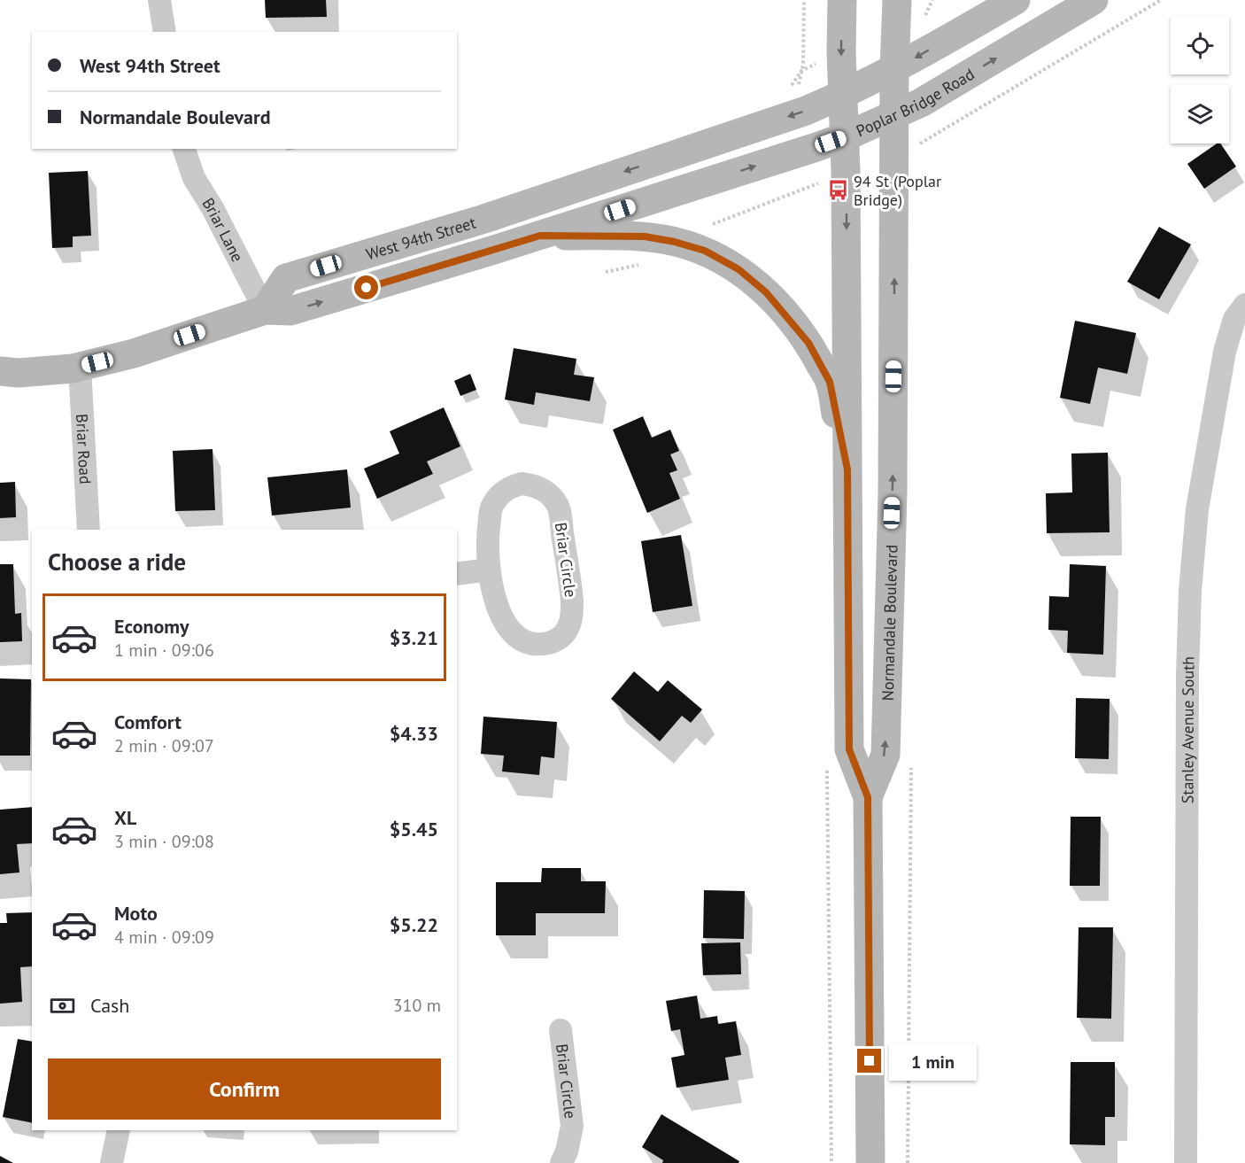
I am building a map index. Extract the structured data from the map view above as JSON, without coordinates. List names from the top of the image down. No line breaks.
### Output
{"streets":{"main road":["Poplar Bridge Road","West 94th Street","Normandale Boulevard"],"street":["Briar Lane","Briar Road","Briar Circle","Stanley Avenue South"]},"crossings":[["Poplar Bridge Road","West 94th Street"],["Poplar Bridge Road","Normandale Boulevard"],["Briar Lane","West 94th Street"],["West 94th Street","Briar Road"],["West 94th Street","Normandale Boulevard"]],"one_way":["Poplar Bridge Road"],"places":{"bus stop":["94 St (Poplar Bridge)"]},"page":{"banner":["West 94th Street","Normandale Boulevard"],"heading":"Choose a ride","list":[{"name":"Economy","note":"1 min · 09:06","value":"$3.21"},{"name":"Comfort","note":"2 min · 09:07","value":"$4.33"},{"name":"XL","note":"3 min · 09:08","value":"$5.45"},{"name":"Moto","note":"4 min · 09:09","value":"$5.22"}],"pay":["Cash","310 m"],"bubble":"1 min","buttons":"Confirm"}}
